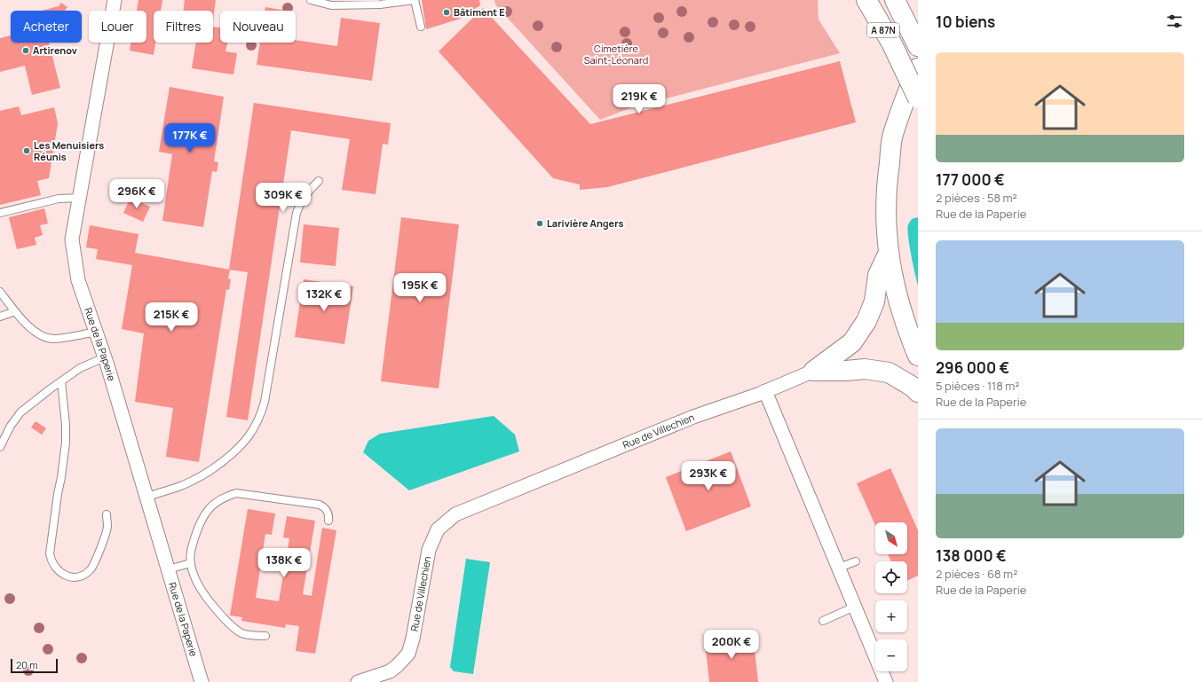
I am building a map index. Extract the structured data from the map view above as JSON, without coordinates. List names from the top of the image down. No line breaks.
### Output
{"streets":{"highway":["A 87N"],"street":["Rue de la Paperie","Rue de Villechien"]},"parks":["Cimetière Saint-Léonard"],"places":["Bâtiment E","Artirenov","Les Menuisiers Réunis","Larivière Angers"],"scale_bar":"20 m","north":"bottom right","page":{"heading":"10 biens","chip":["Acheter","Louer","Filtres","Nouveau"],"list":[{"name":"177 000 €","note":"2 pièces · 58 m² · Rue de la Paperie"},{"name":"296 000 €","note":"5 pièces · 118 m² · Rue de la Paperie"},{"name":"138 000 €","note":"2 pièces · 68 m² · Rue de la Paperie"}],"price":["219K €","177K €","296K €","309K €","195K €","132K €","215K €","293K €","138K €","200K €"],"map_buttons":["+","−"],"scale":"20 m"}}
